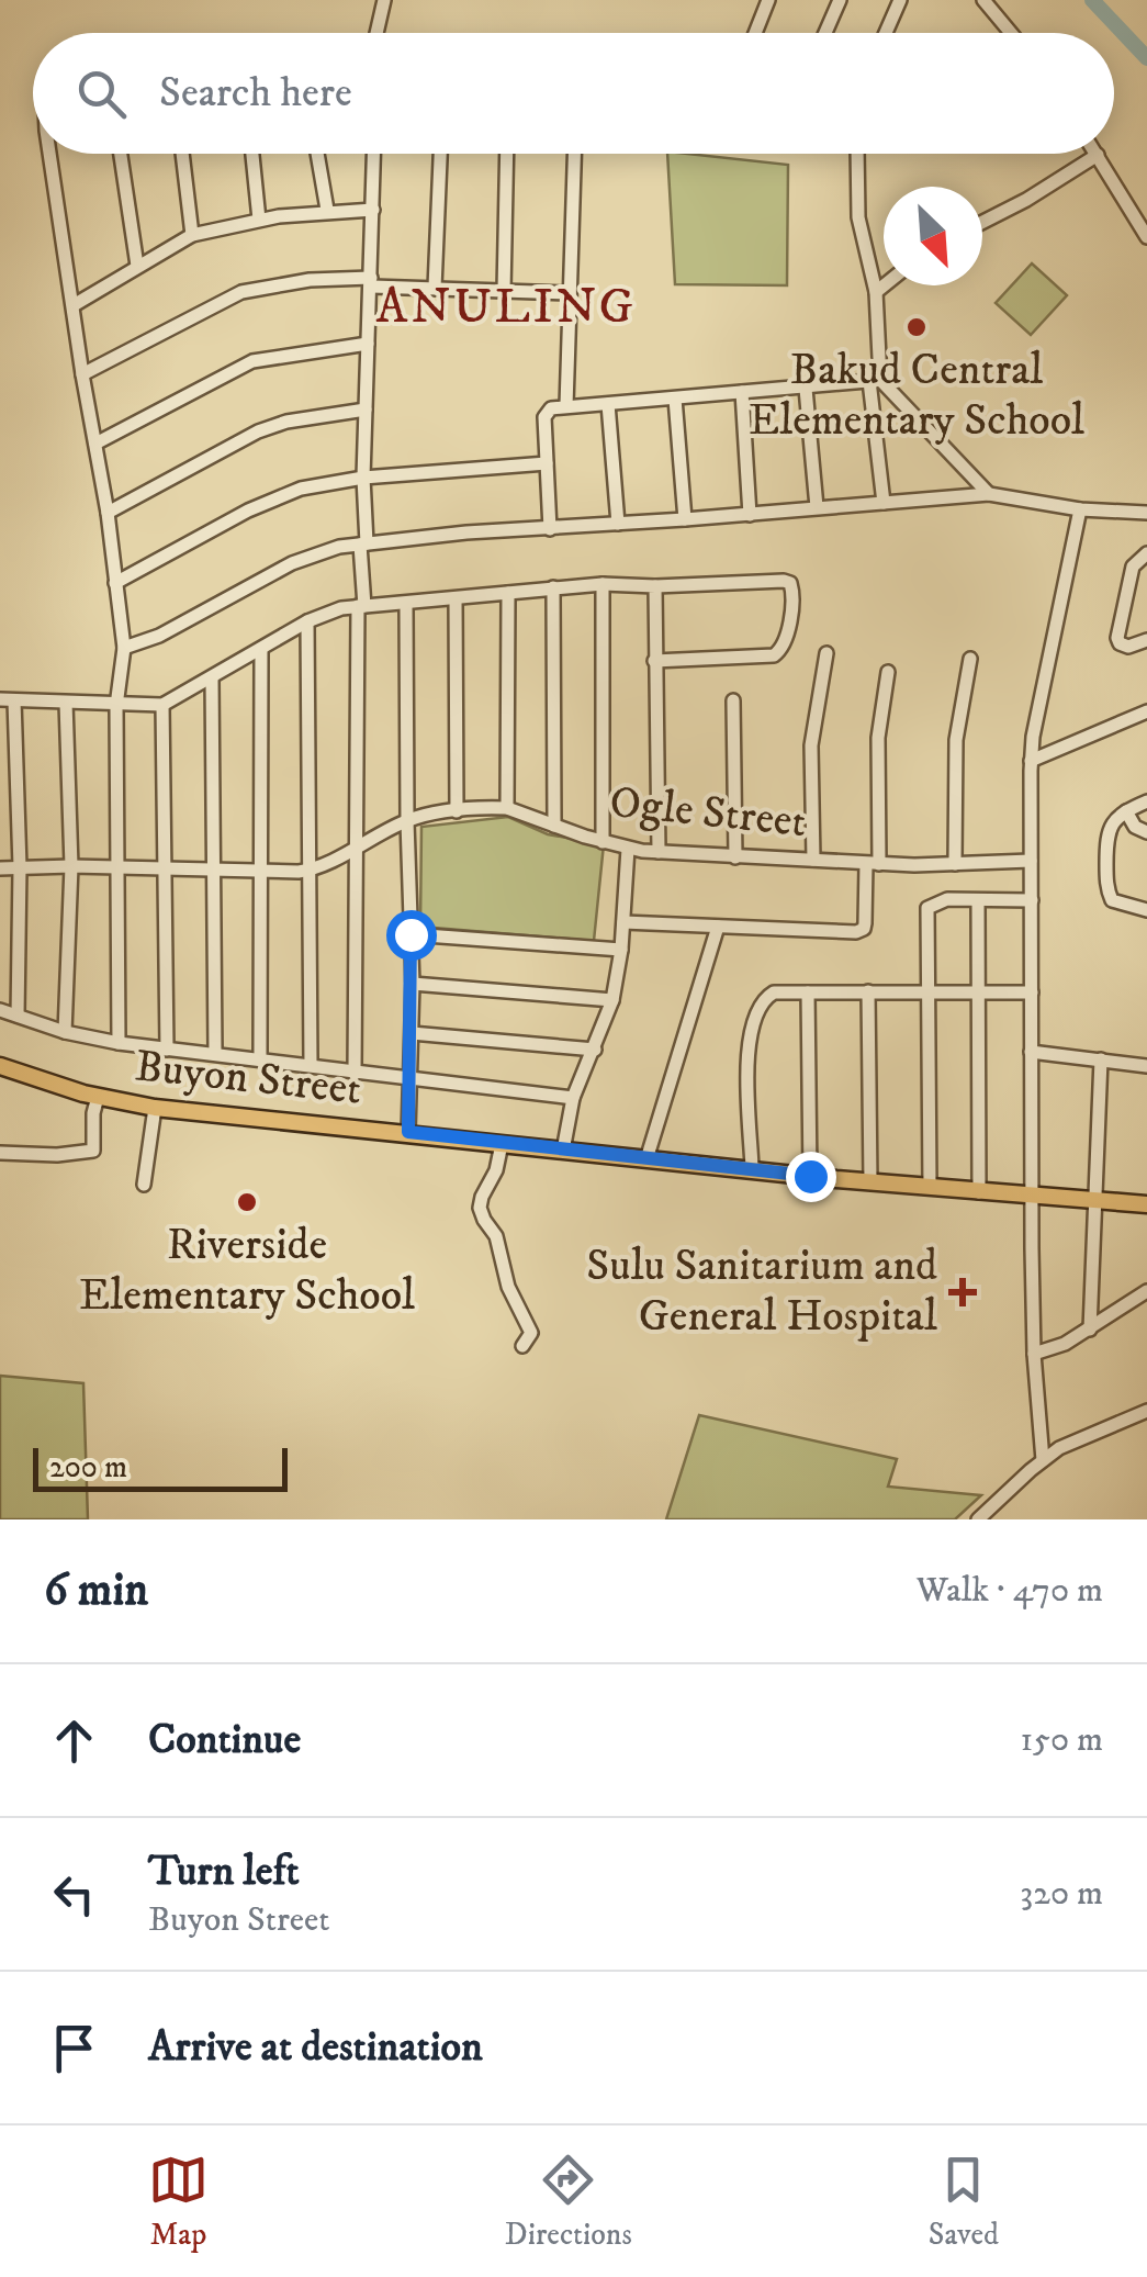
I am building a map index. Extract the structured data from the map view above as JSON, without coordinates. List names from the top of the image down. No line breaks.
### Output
{"streets":{"main road":["Buyon Street"],"street":["Ogle Street"]},"districts":["ANULING"],"places":{"other":["Bakud Central Elementary School","Riverside Elementary School"],"health":["Sulu Sanitarium and General Hospital"]},"scale_bar":"200 m","north":"bottom right","page":{"search":"Search here","scale":"200 m","heading":["6 min","Walk · 470 m"],"list":[["Continue","150 m"],["Turn left","Buyon Street","320 m"],"Arrive at destination"],"nav":["Map","Directions","Saved"]}}
